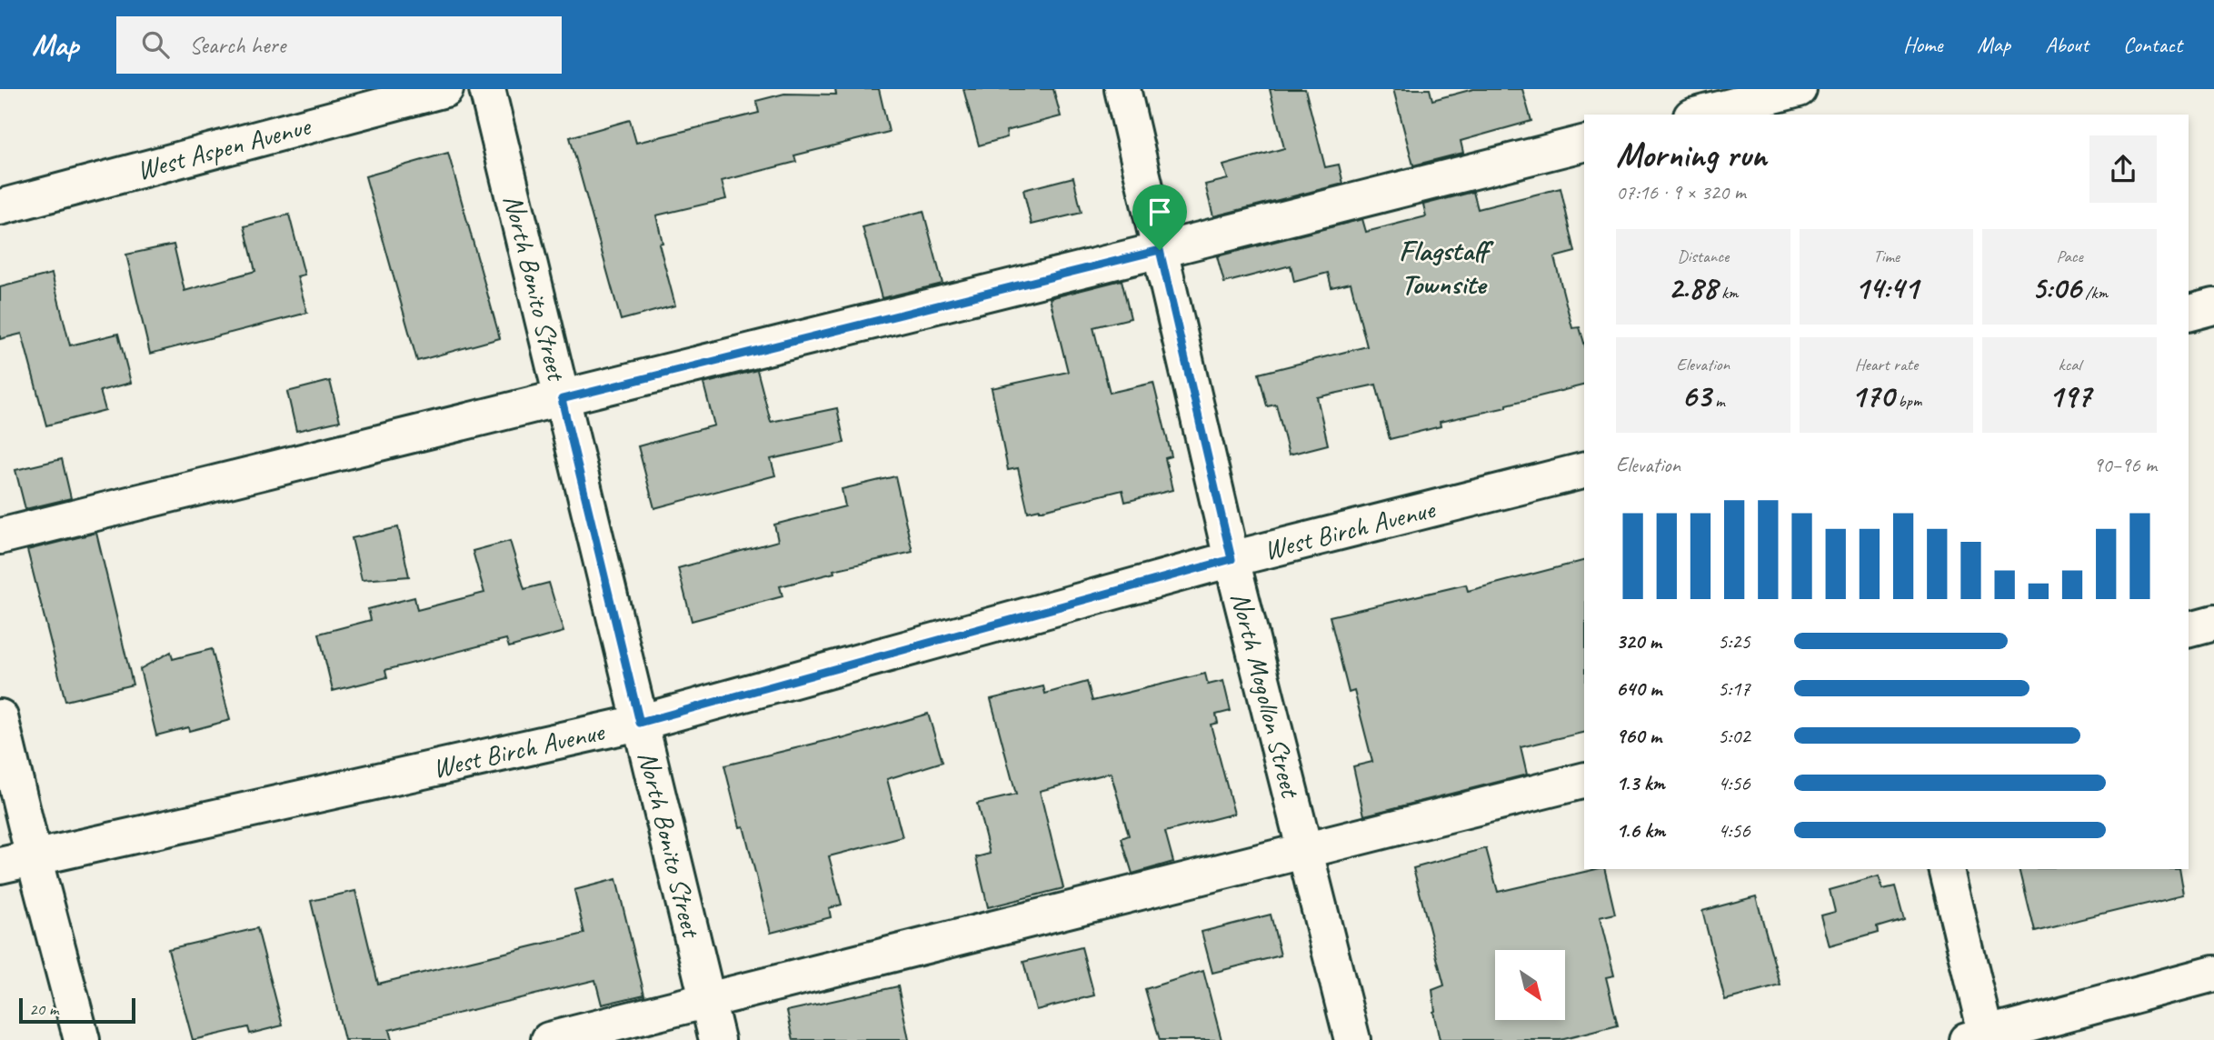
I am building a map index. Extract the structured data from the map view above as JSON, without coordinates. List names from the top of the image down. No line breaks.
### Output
{"streets":{"street":["West Aspen Avenue","North Bonito Street","West Birch Avenue","North Mogollon Street"]},"crossings":[["North Bonito Street","West Birch Avenue"],["West Birch Avenue","North Mogollon Street"]],"districts":["Flagstaff Townsite"],"scale_bar":"20 m","north":"bottom right","page":{"header":"Map","search":"Search here","nav":["Home","Map","About","Contact"],"heading":["Morning run","07:16 · 9 × 320 m"],"stats":[["Distance","2.88 km"],["Time","14:41"],["Pace","5:06 /km"],["Elevation","63 m"],["Heart rate","170 bpm"],["kcal","197"]],"chart":["Elevation","90–96 m"],"list":[{"name":"320 m","note":"5:25"},{"name":"640 m","note":"5:17"},{"name":"960 m","note":"5:02"},{"name":"1.3 km","note":"4:56"},{"name":"1.6 km","note":"4:56"}],"scale":"20 m"}}
